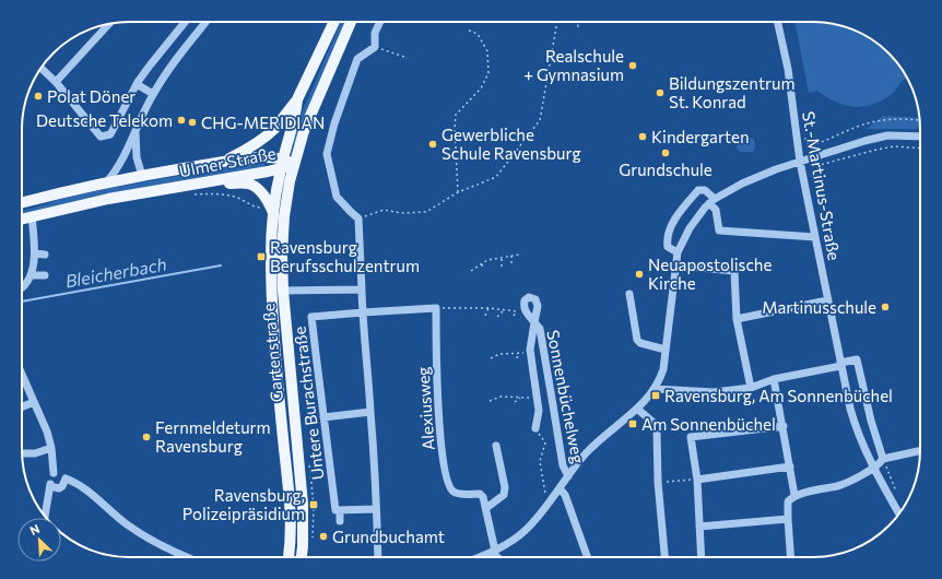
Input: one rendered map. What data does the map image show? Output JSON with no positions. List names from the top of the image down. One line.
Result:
{"streets":{"main road":["Ulmer Straße","Gartenstraße"],"street":["St.-Martinus-Straße","Sonnenbüchelweg","Untere Burachstraße","Alexiusweg"]},"crossings":[["Ulmer Straße","Gartenstraße"]],"water":["Bleicherbach"],"places":{"other":["Realschule + Gymnasium","Bildungszentrum St. Konrad","Polat Döner","Deutsche Telekom","CHG-MERIDIAN","Kindergarten","Gewerbliche Schule Ravensburg","Grundschule","Neuapostolische Kirche","Martinusschule","Fernmeldeturm Ravensburg","Grundbuchamt"],"transit":["Ravensburg Berufsschulzentrum","Ravensburg, Am Sonnenbüchel","Am Sonnenbüchel","Ravensburg, Polizeipräsidium"]},"north":"top left"}
